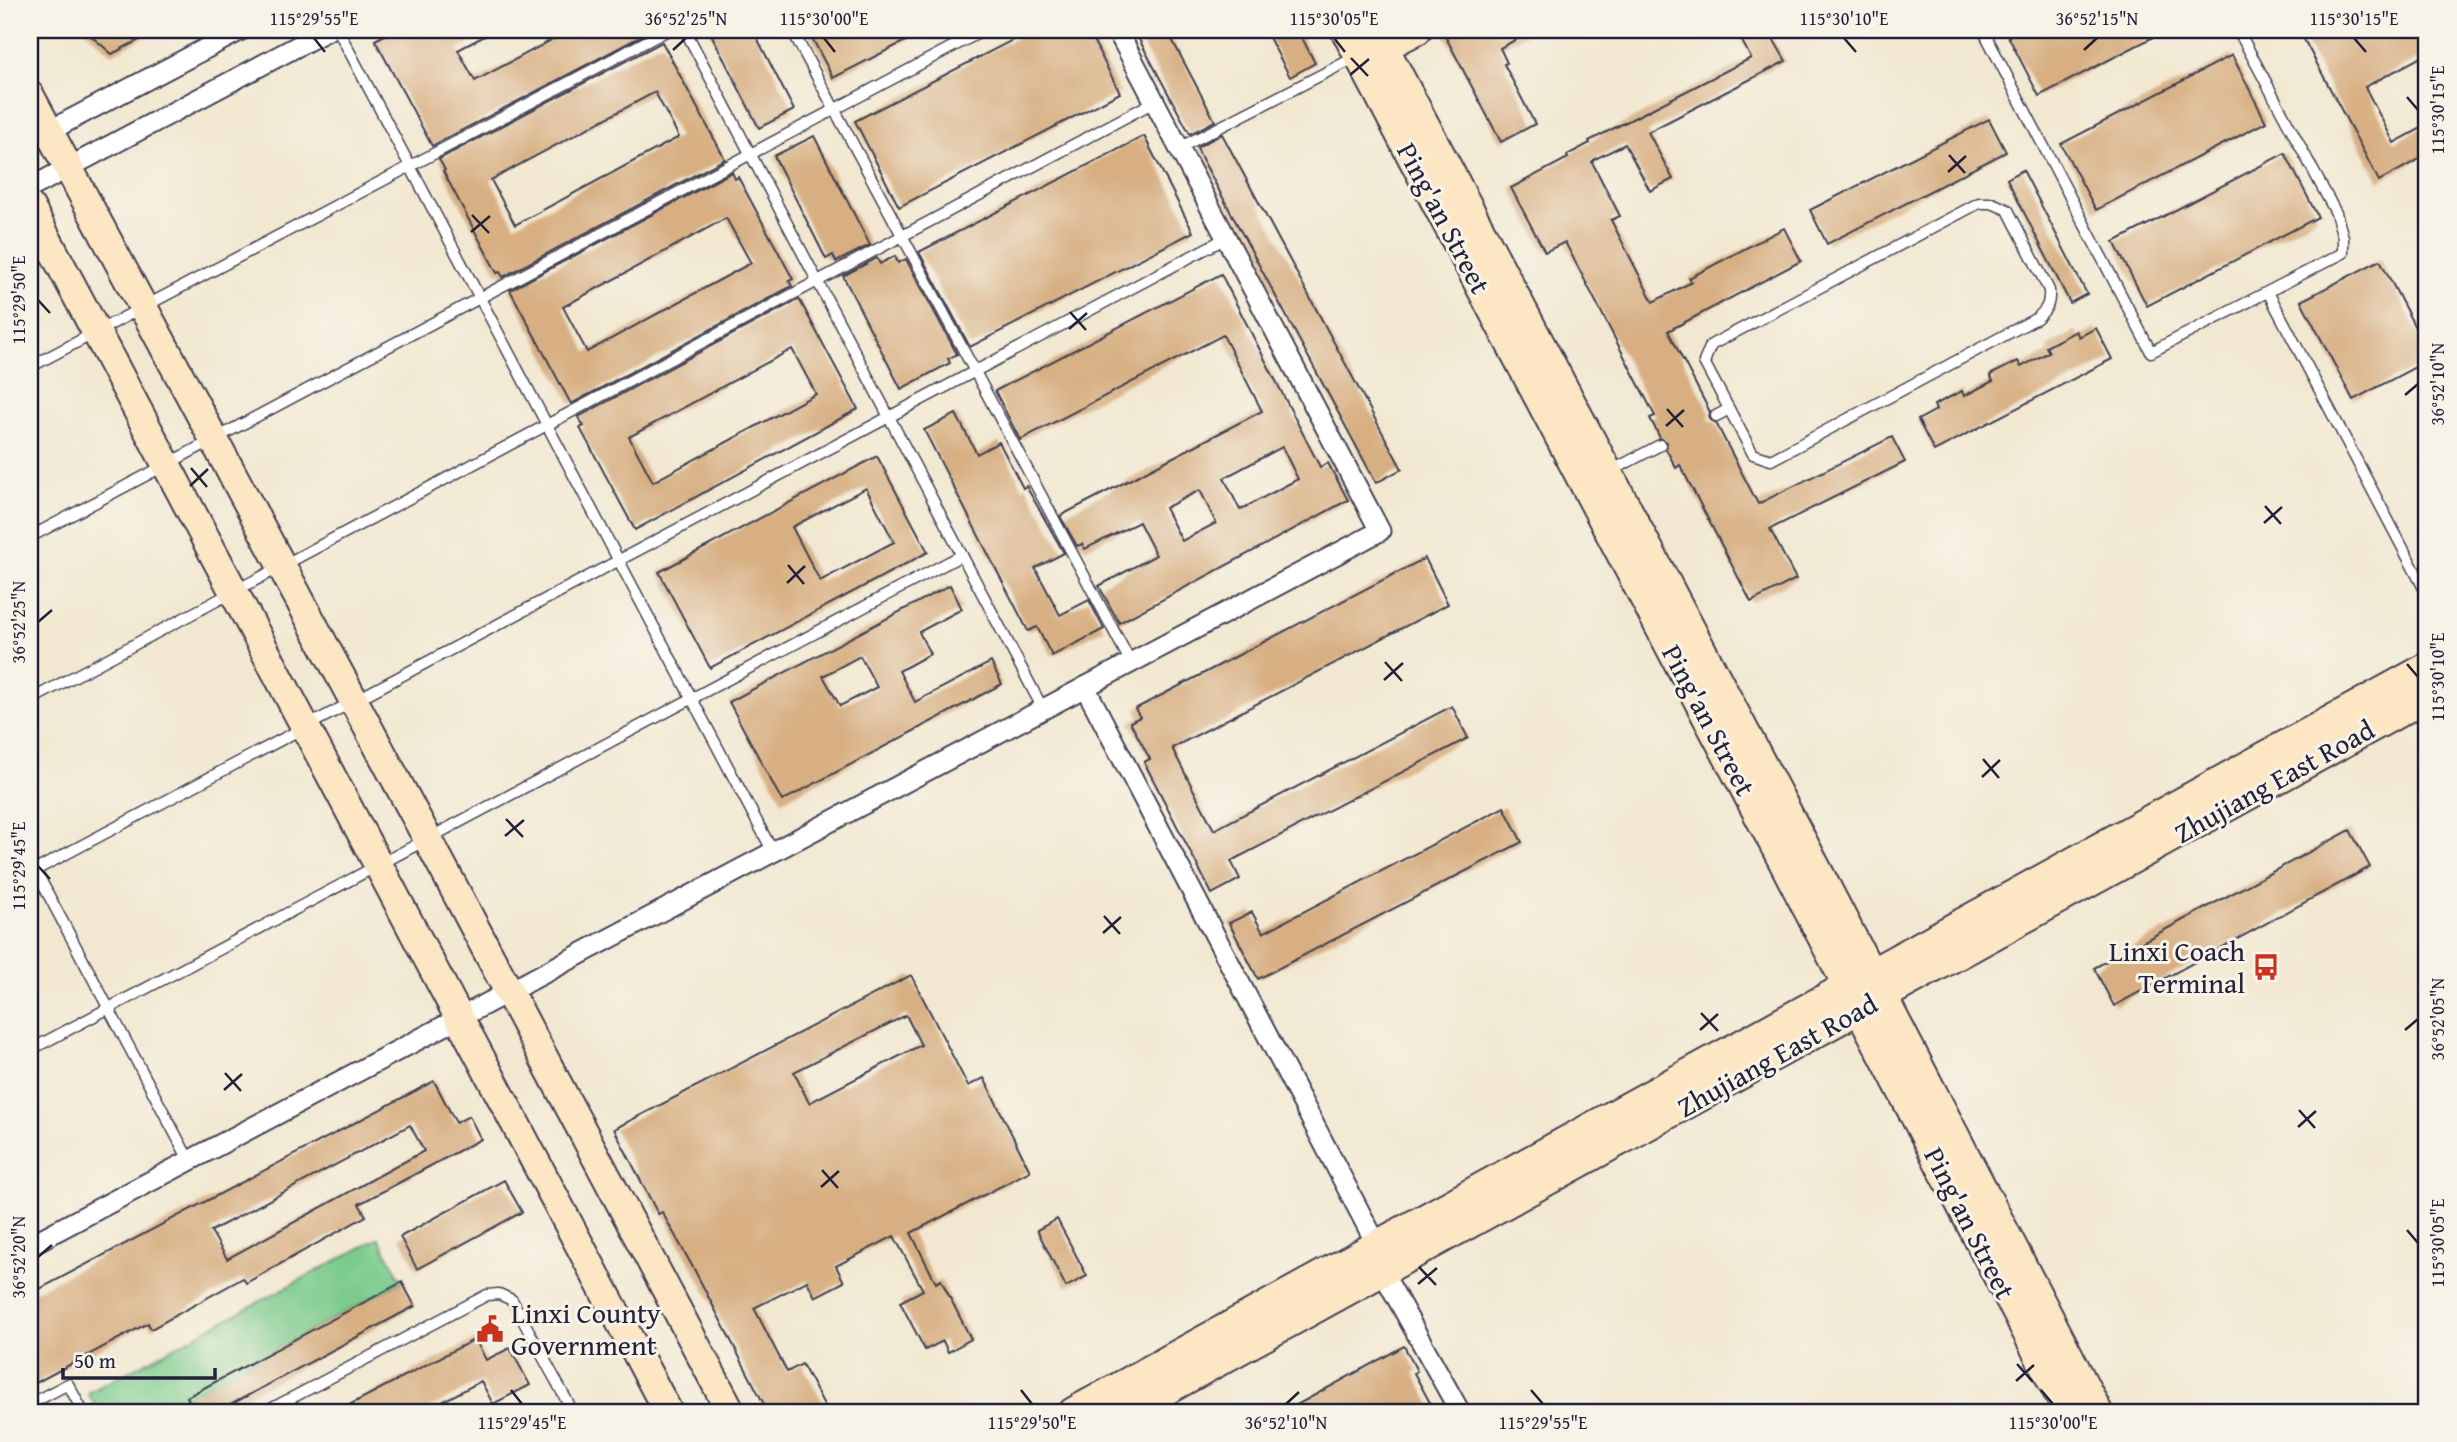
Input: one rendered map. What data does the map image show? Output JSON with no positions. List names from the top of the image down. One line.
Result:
{"streets":{"main road":["Ping'an Street","Zhujiang East Road"]},"crossings":[["Ping'an Street","Zhujiang East Road"]],"places":{"bus stop":["Linxi Coach Terminal"],"public building":["Linxi County Government"]},"scale_bar":"50 m","coordinates":["115°29'55\"E","36°52'25\"N","115°30'00\"E","115°30'05\"E","115°30'10\"E","36°52'15\"N","115°30'15\"E","115°29'50\"E","36°52'10\"N","115°29'45\"E","36°52'05\"N","36°52'20\"N"]}
